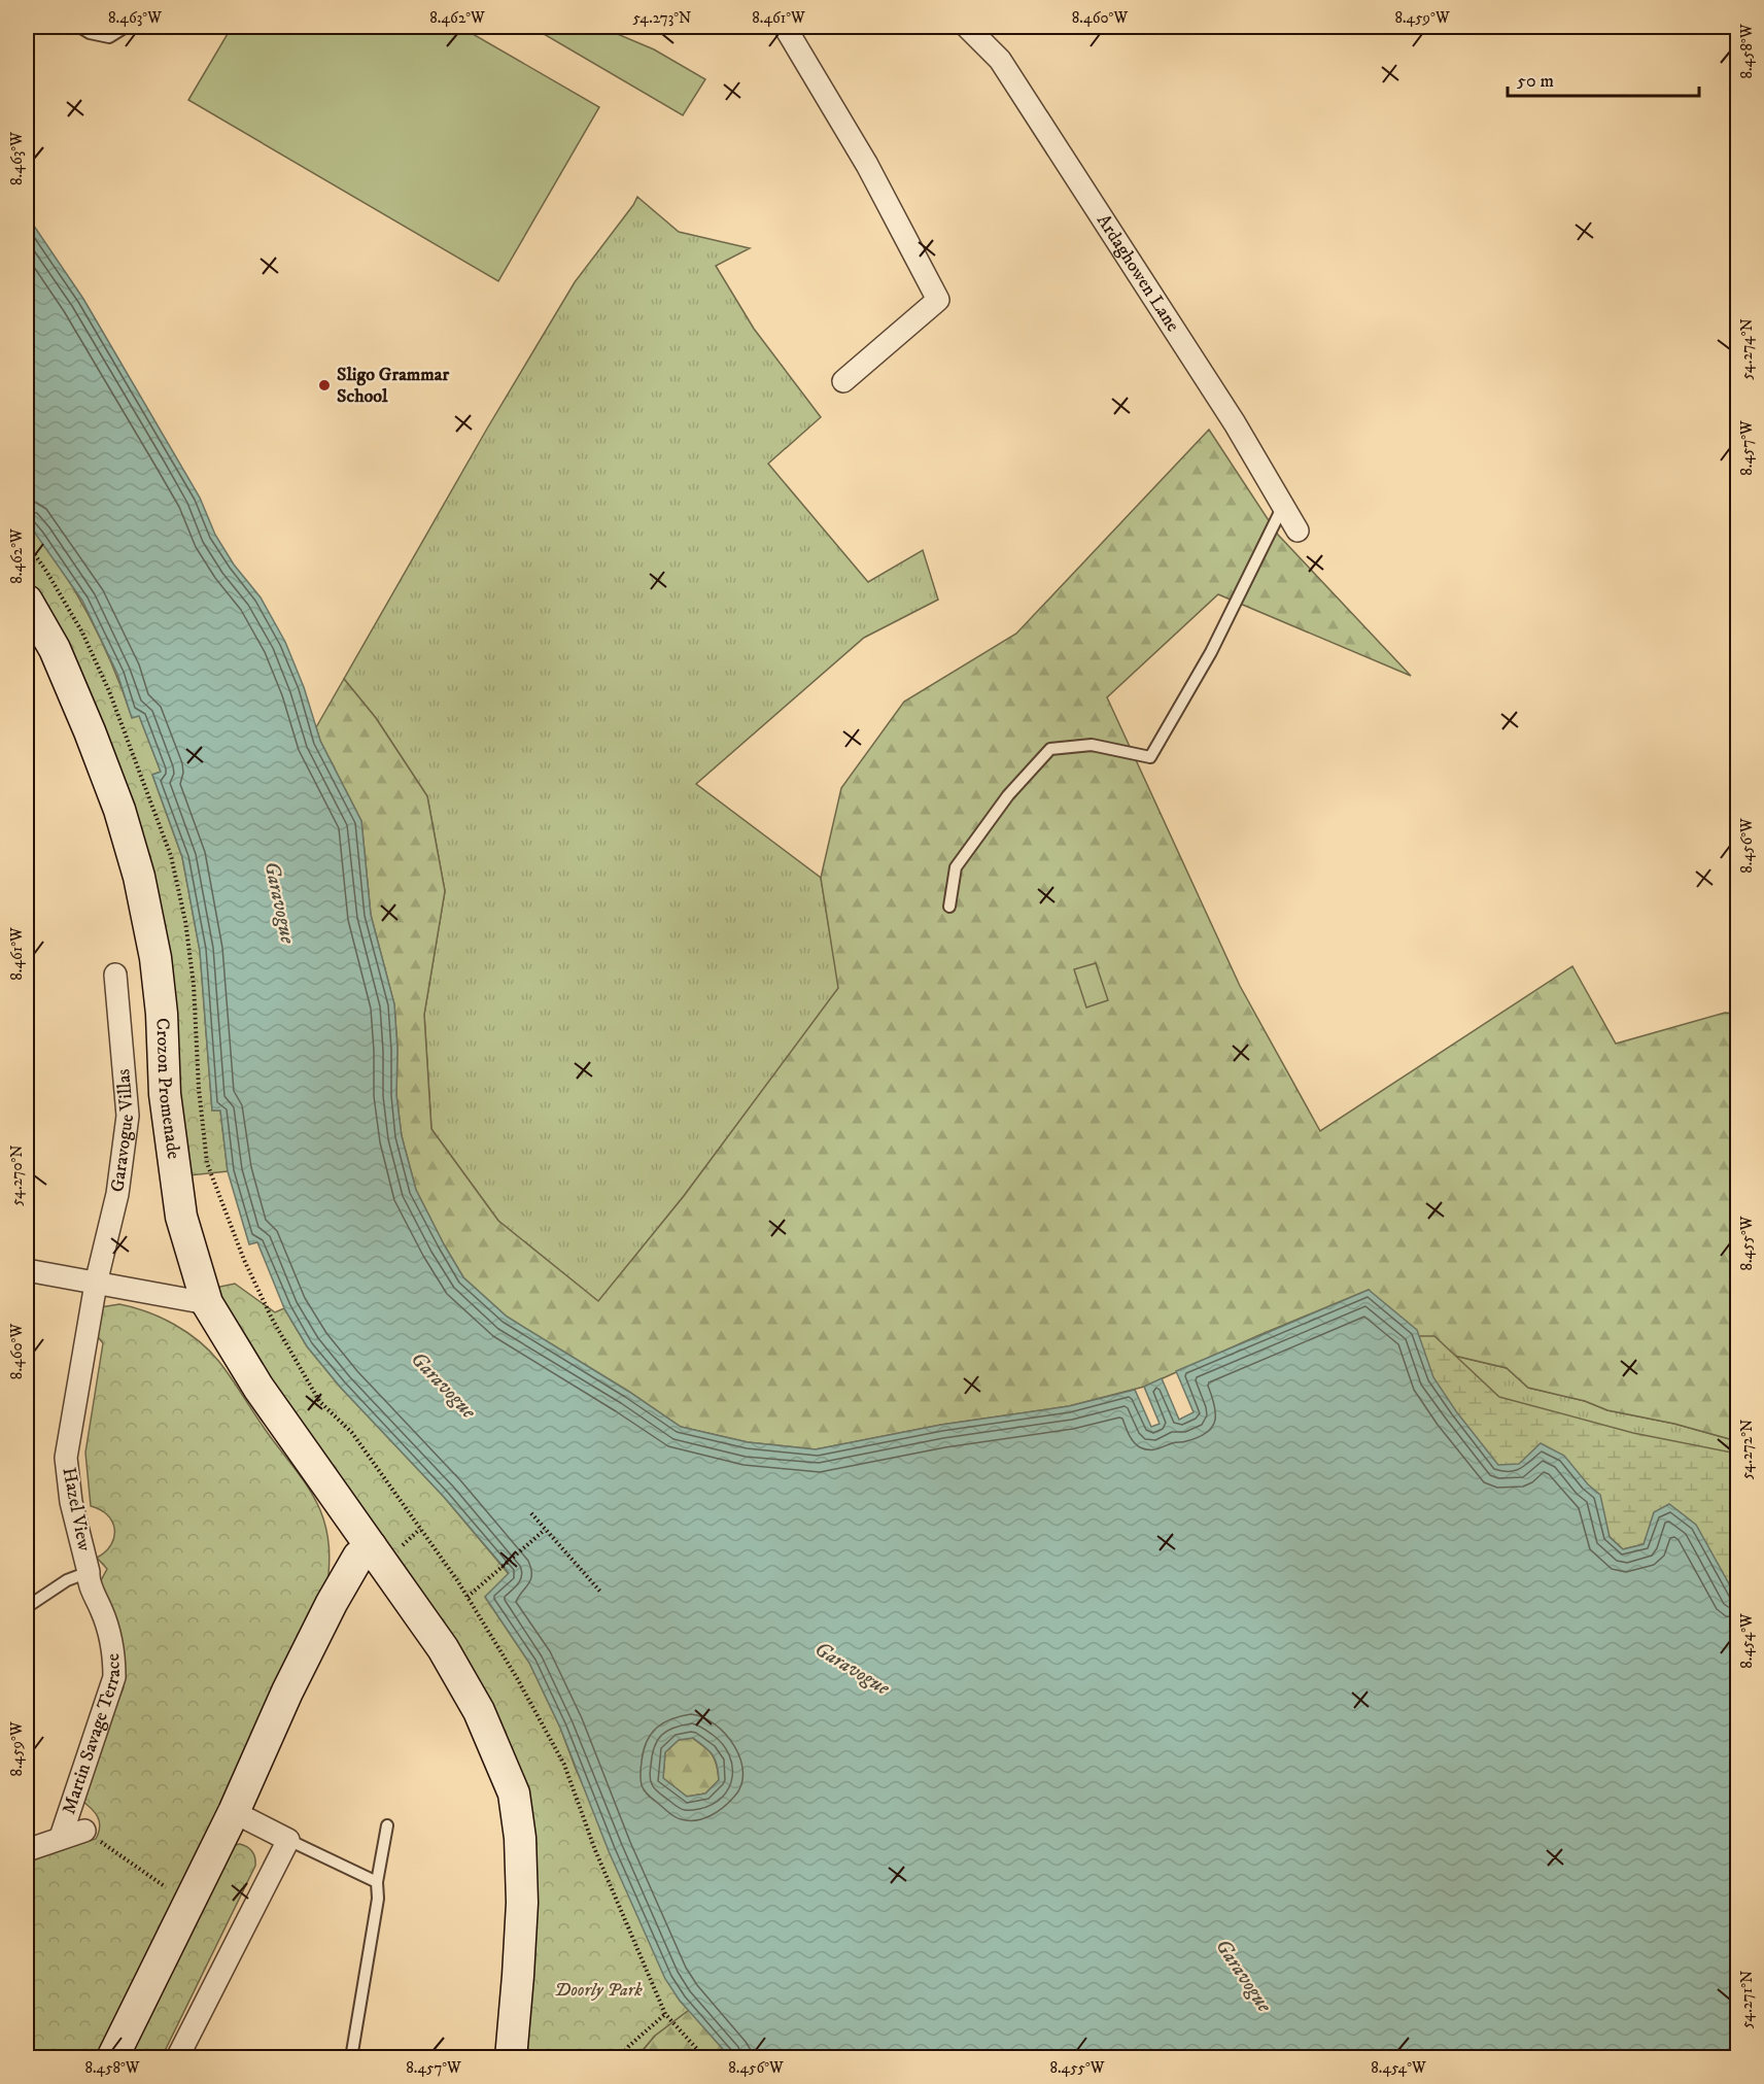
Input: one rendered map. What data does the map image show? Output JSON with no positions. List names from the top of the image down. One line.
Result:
{"streets":{"street":["Ardaghowen Lane","Crozon Promenade","Garavogue Villas","Hazel View","Martin Savage Terrace"]},"crossings":[["Garavogue Villas","Hazel View"],["Hazel View","Martin Savage Terrace"]],"water":["Garavogue"],"parks":["Doorly Park"],"places":["Sligo Grammar School"],"scale_bar":"50 m","coordinates":["8.463°W","8.462°W","54.273°N","8.461°W","8.460°W","8.459°W","8.458°W","54.274°N","8.457°W","8.456°W","54.270°N","8.455°W","54.272°N","8.454°W","54.271°N"]}
